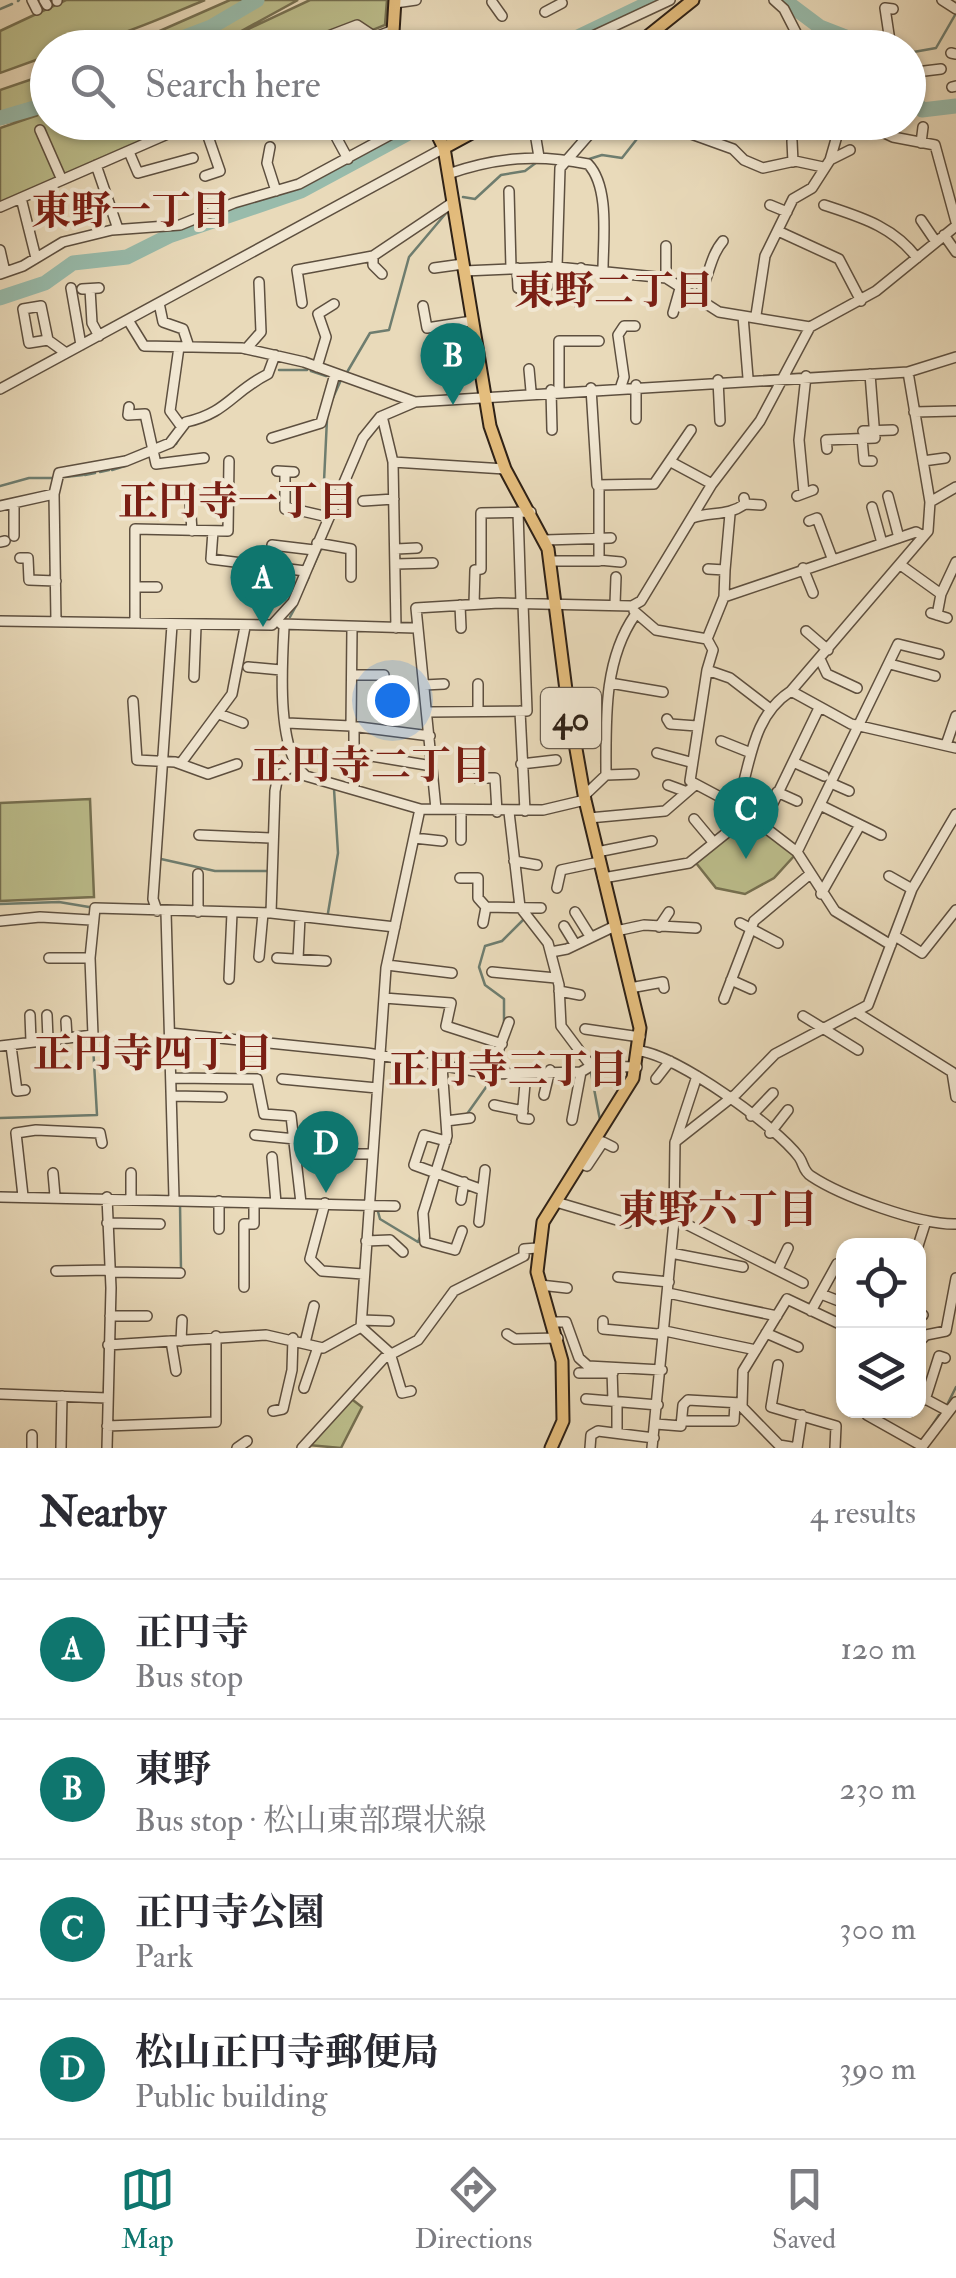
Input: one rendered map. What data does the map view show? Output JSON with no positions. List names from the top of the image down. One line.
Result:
{"streets":{"main road":["40"]},"districts":["東野一丁目","東野二丁目","正円寺一丁目","正円寺二丁目","正円寺四丁目","正円寺三丁目","東野六丁目"],"page":{"search":"Search here","pins":["B","A","C","D"],"heading":["Nearby","4 results"],"list":[{"mark":"A","name":"正円寺","note":"Bus stop","value":"120 m"},{"mark":"B","name":"東野","note":"Bus stop · 松山東部環状線","value":"230 m"},{"mark":"C","name":"正円寺公園","note":"Park","value":"300 m"},{"mark":"D","name":"松山正円寺郵便局","note":"Public building","value":"390 m"}],"nav":["Map","Directions","Saved"]}}
